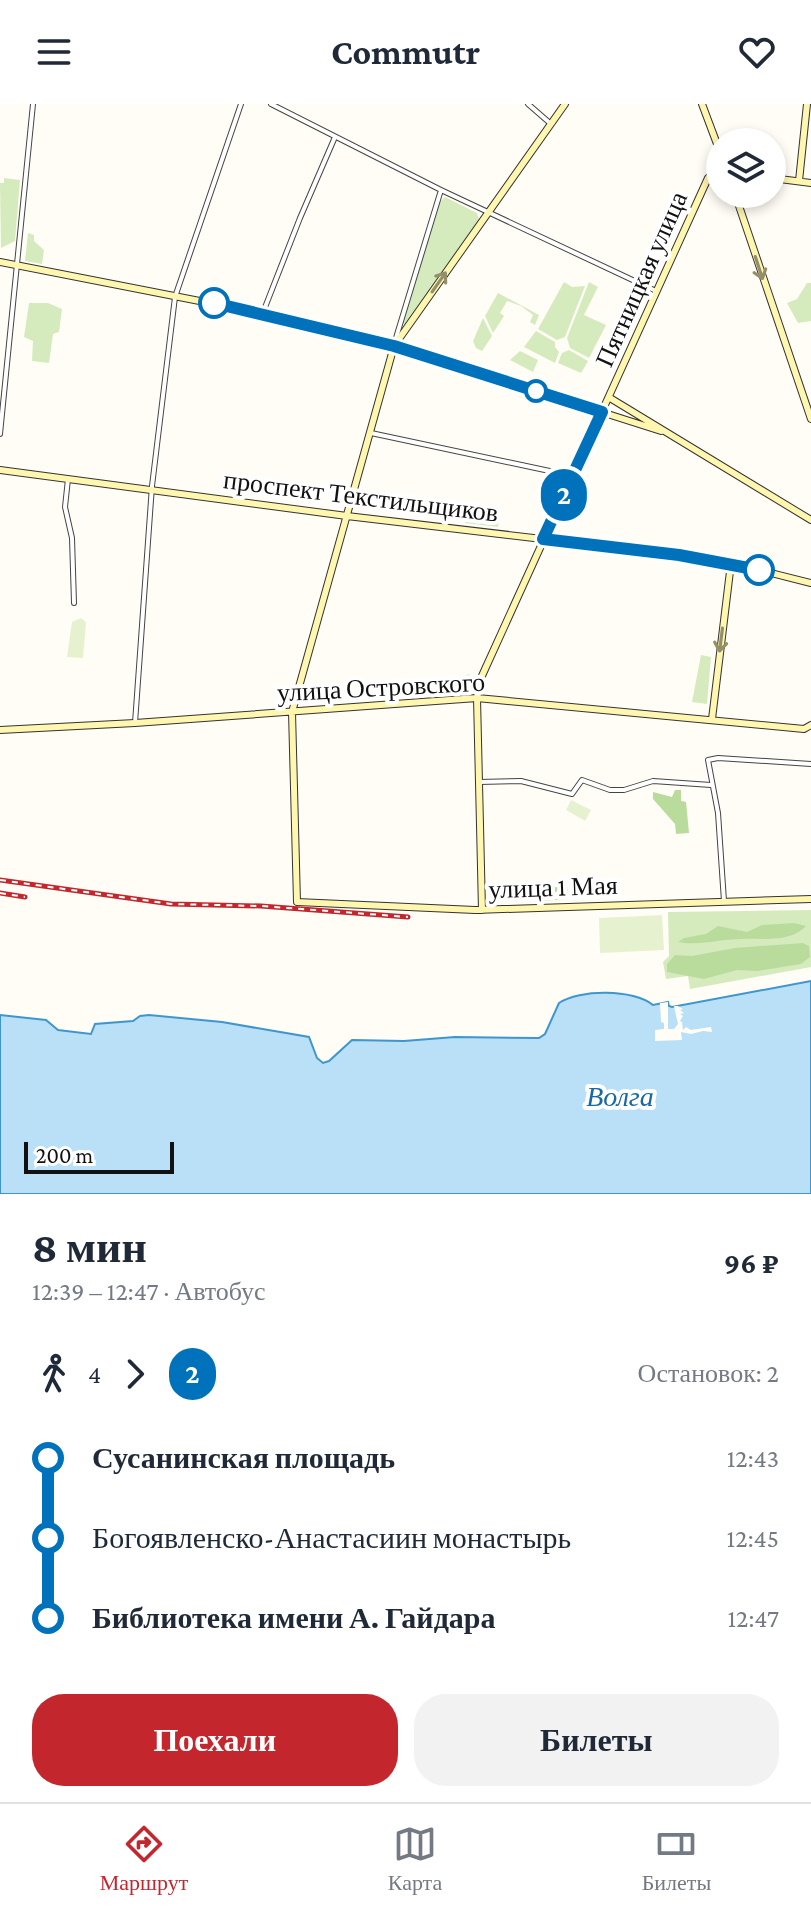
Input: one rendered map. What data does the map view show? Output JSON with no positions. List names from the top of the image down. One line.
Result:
{"streets":{"street":["Пятницкая улица","проспект Текстильщиков","улица Островского","улица 1 Мая"]},"crossings":[["Пятницкая улица","проспект Текстильщиков"],["Пятницкая улица","улица Островского"],["Пятницкая улица","улица 1 Мая"],["улица Островского","улица 1 Мая"]],"water":["Волга"],"lines":["bus line 2"],"scale_bar":"200 m","page":{"header":"Commutr","on_map":"2","scale":"200 m","heading":["8 мин","12:39 – 12:47 · Автобус","96 ₽"],"legs":["4","2","Остановок: 2"],"list":[{"name":"Сусанинская площадь","value":"12:43"},{"name":"Богоявленско-Анастасиин монастырь","value":"12:45"},{"name":"Библиотека имени А. Гайдара","value":"12:47"}],"buttons":["Поехали","Билеты"],"tabs":["Маршрут","Карта","Билеты"]}}
